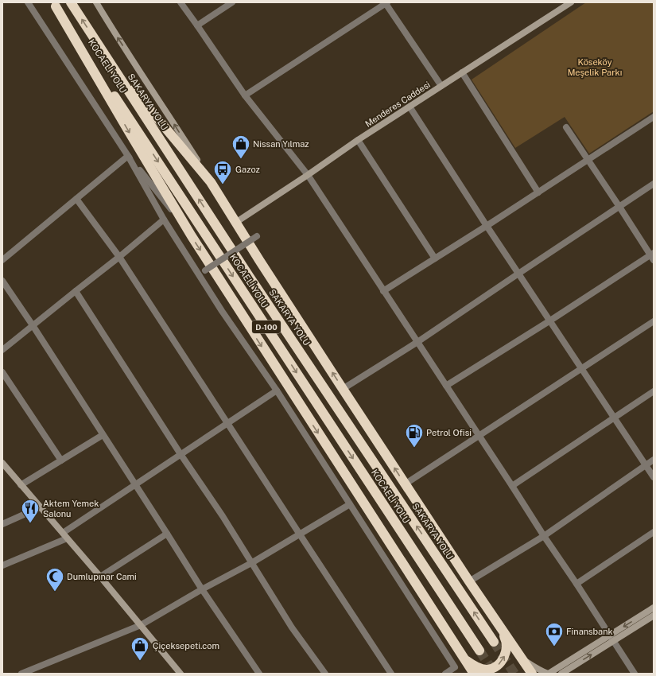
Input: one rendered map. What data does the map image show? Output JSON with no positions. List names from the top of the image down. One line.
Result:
{"streets":{"highway":["KOCAELİ YOLU","SAKARYA YOLU","D-100"],"main road":["Menderes Caddesi"]},"parks":["Köseköy Meşelik Parkı"],"places":{"shop":["Nissan Yılmaz","Çiçeksepeti.com"],"bus stop":["Gazoz"],"fuel station":["Petrol Ofisi"],"restaurant":["Aktem Yemek Salonu"],"mosque":["Dumlupınar Cami"],"bank":["Finansbank"]}}
